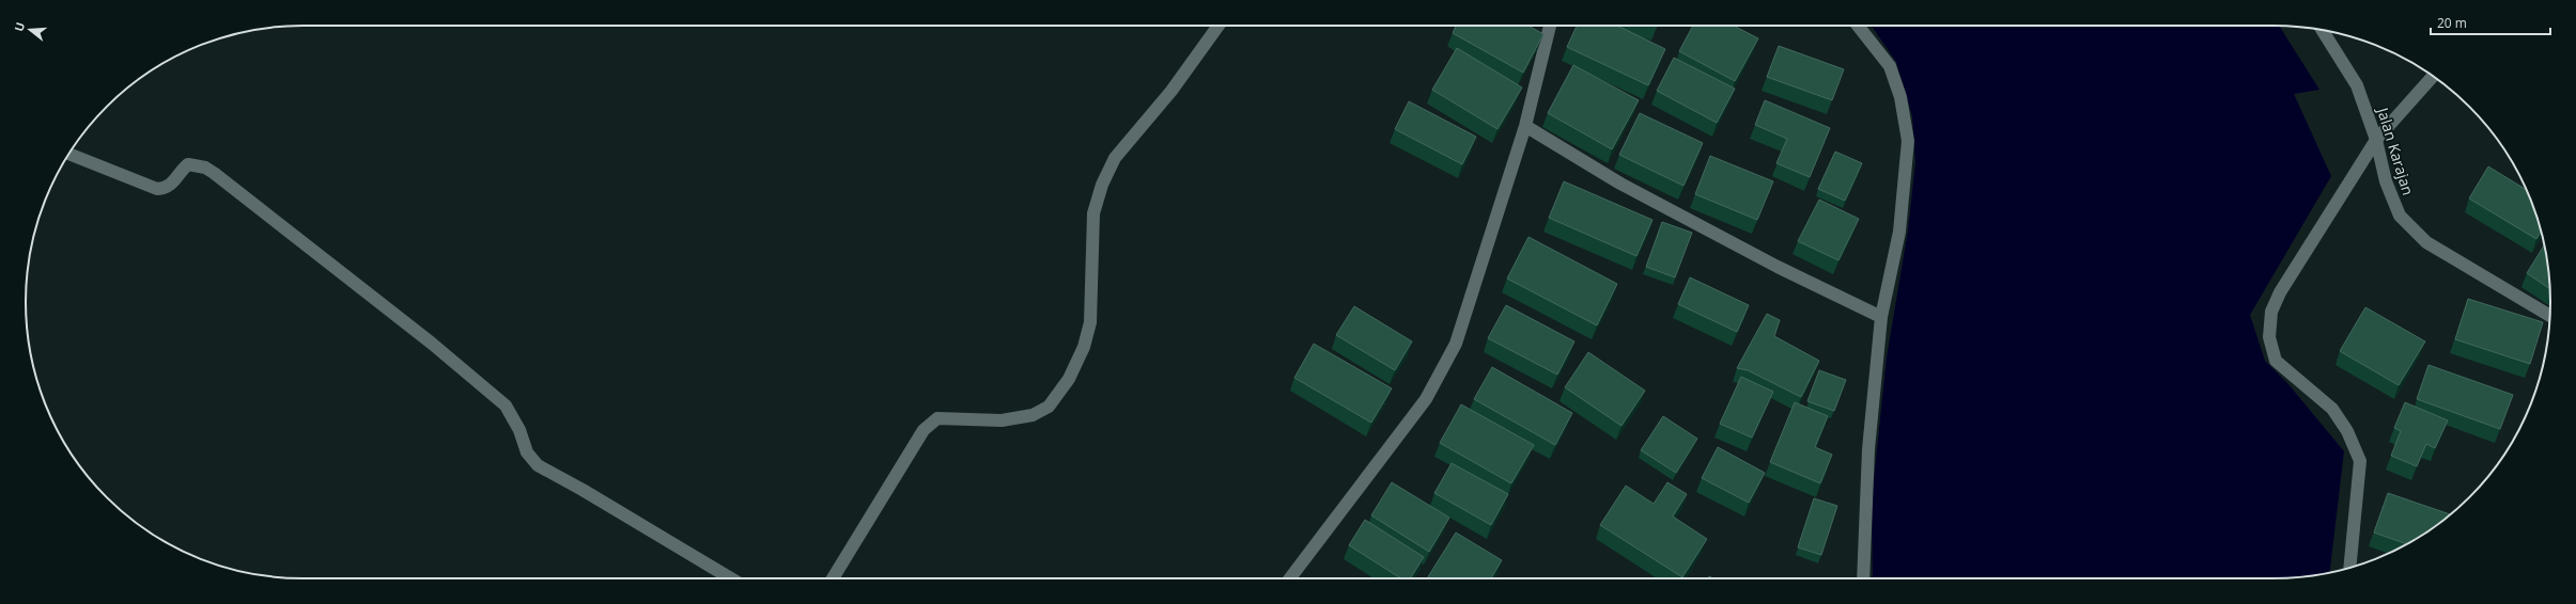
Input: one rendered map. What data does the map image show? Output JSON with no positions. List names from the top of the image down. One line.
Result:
{"streets":{"street":["Jalan Karajan"]},"scale_bar":"20 m","north":"left"}
